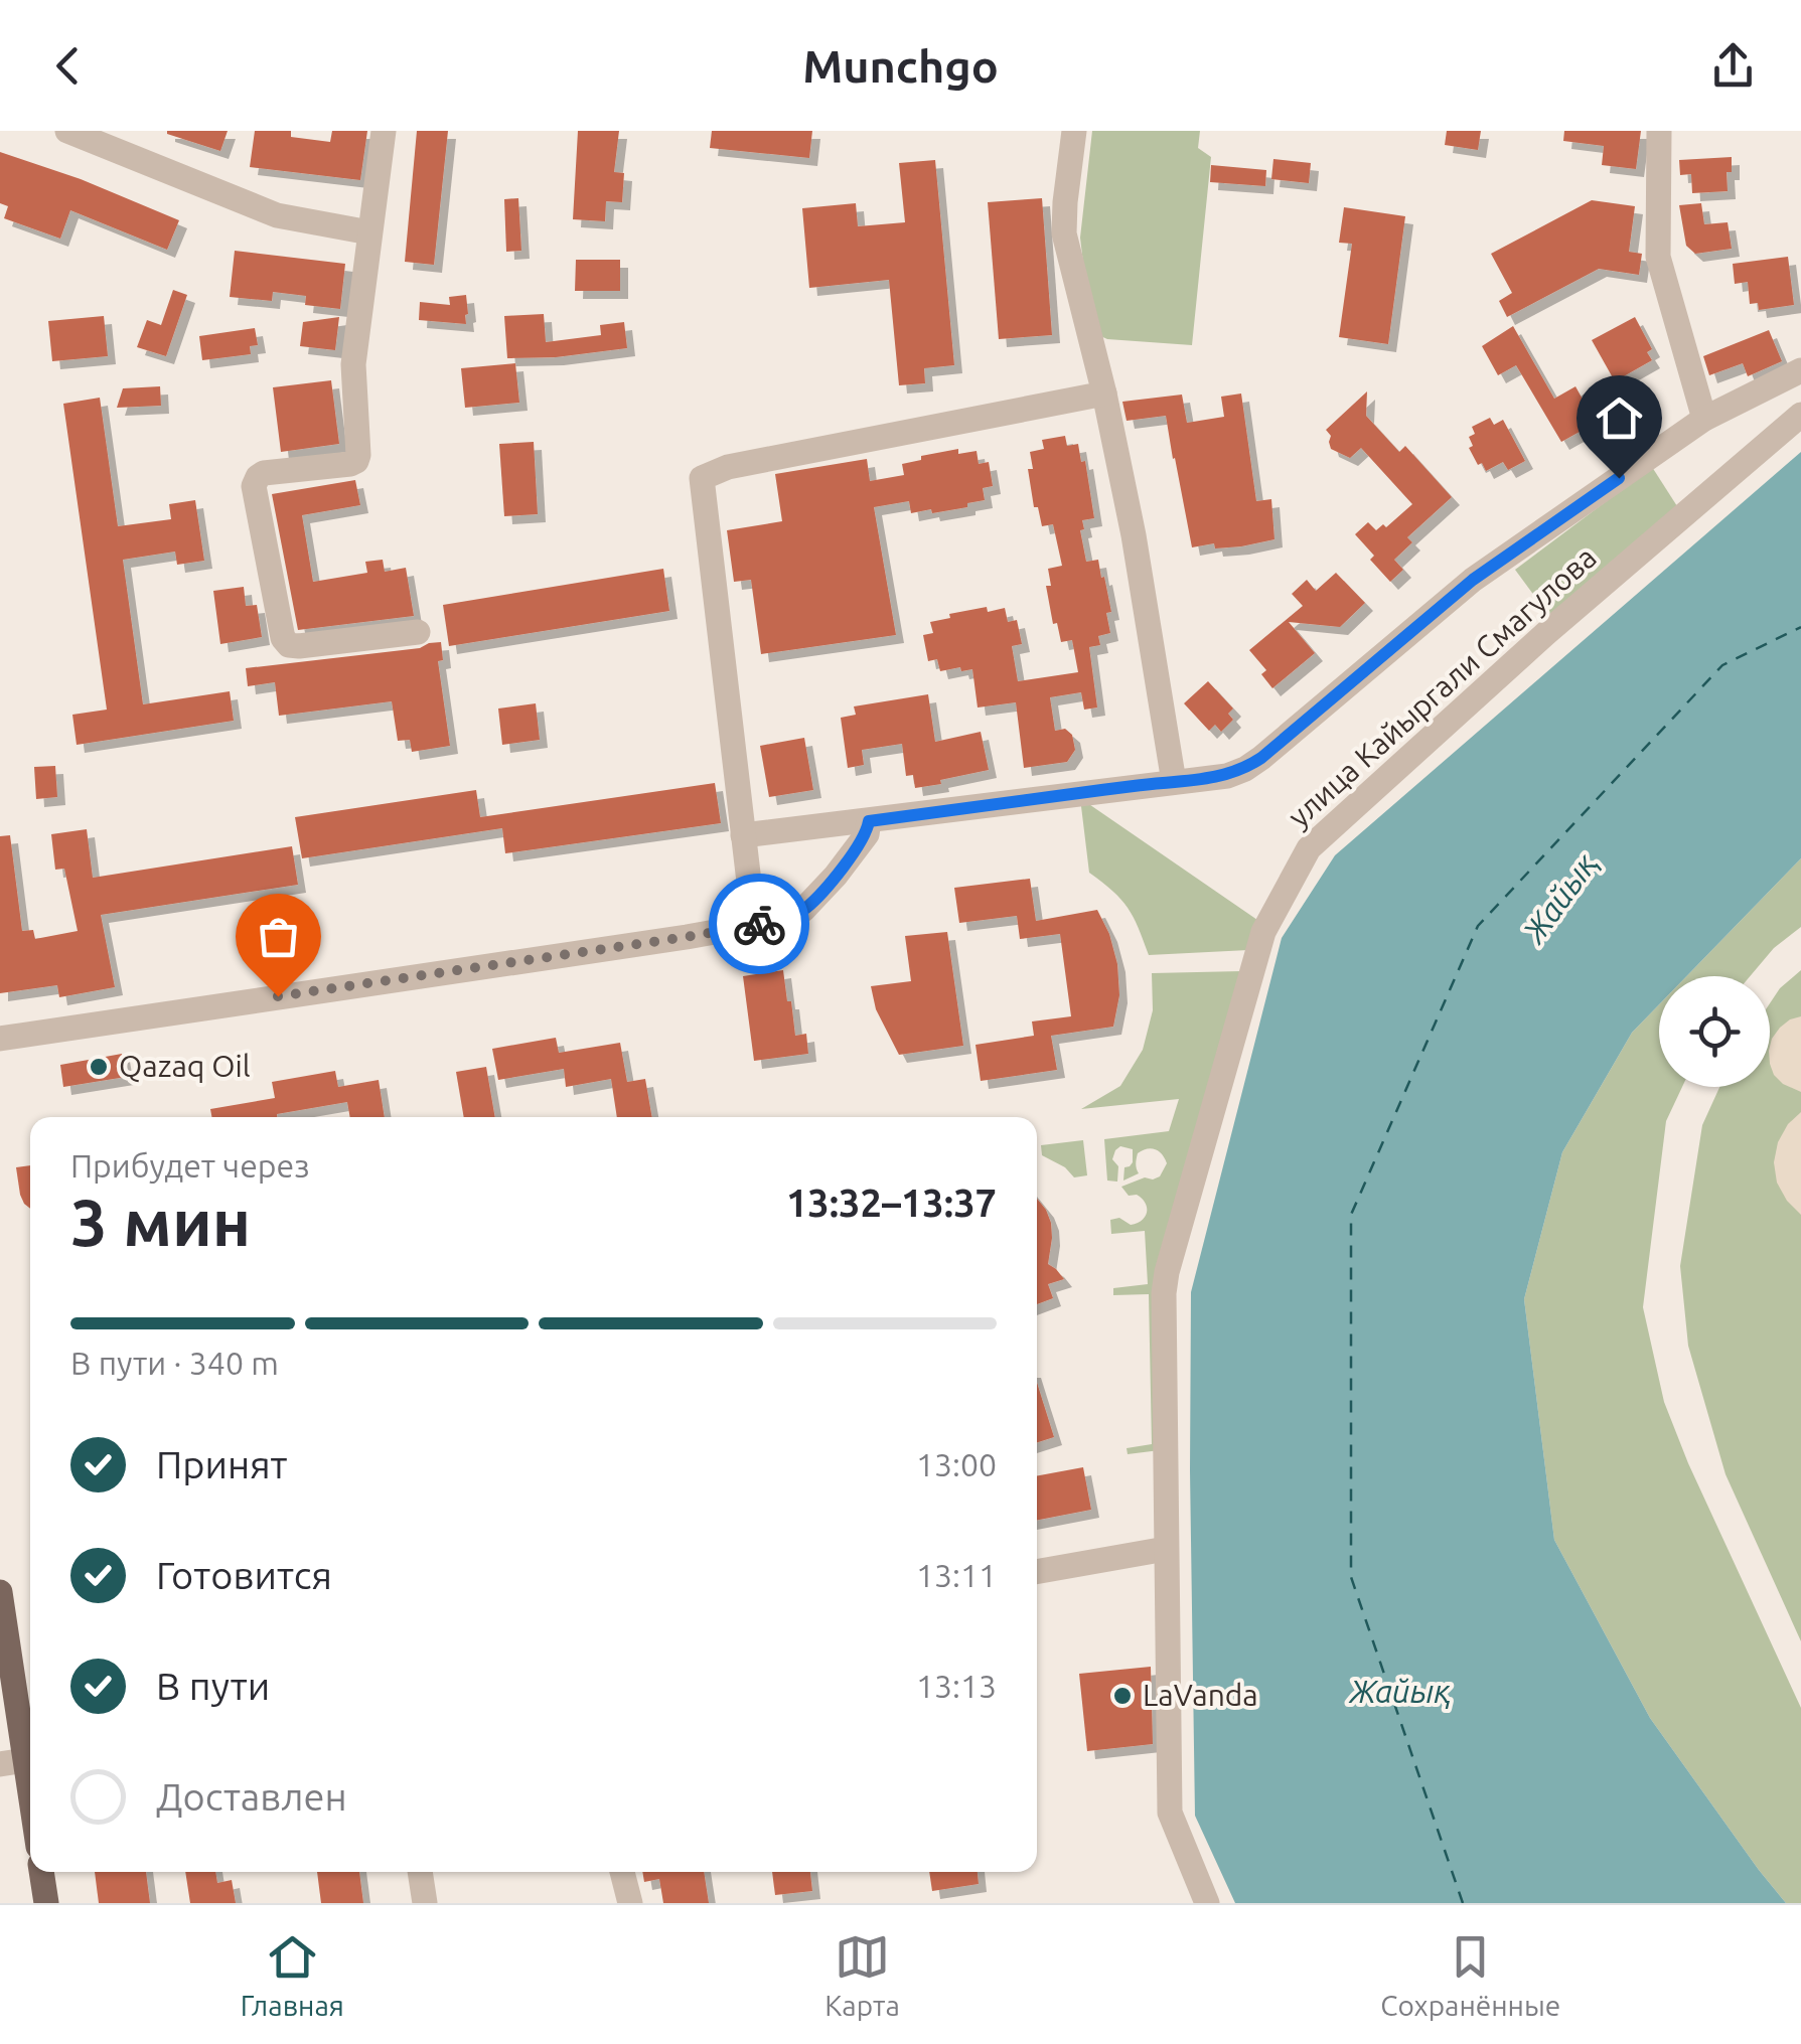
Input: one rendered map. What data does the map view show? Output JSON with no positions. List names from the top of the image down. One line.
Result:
{"streets":{"street":["улица Кайыргали Смагулова"]},"water":["Жайық"],"places":["Qazaq Oil","LaVanda"],"page":{"header":"Munchgo","heading":["3 мин","Прибудет через","13:32–13:37"],"bar":"В пути · 340 m","list":[["Принят","13:00"],["Готовится","13:11"],["В пути","13:13"],"Доставлен"],"tabs":["Главная","Карта","Сохранённые"]}}
